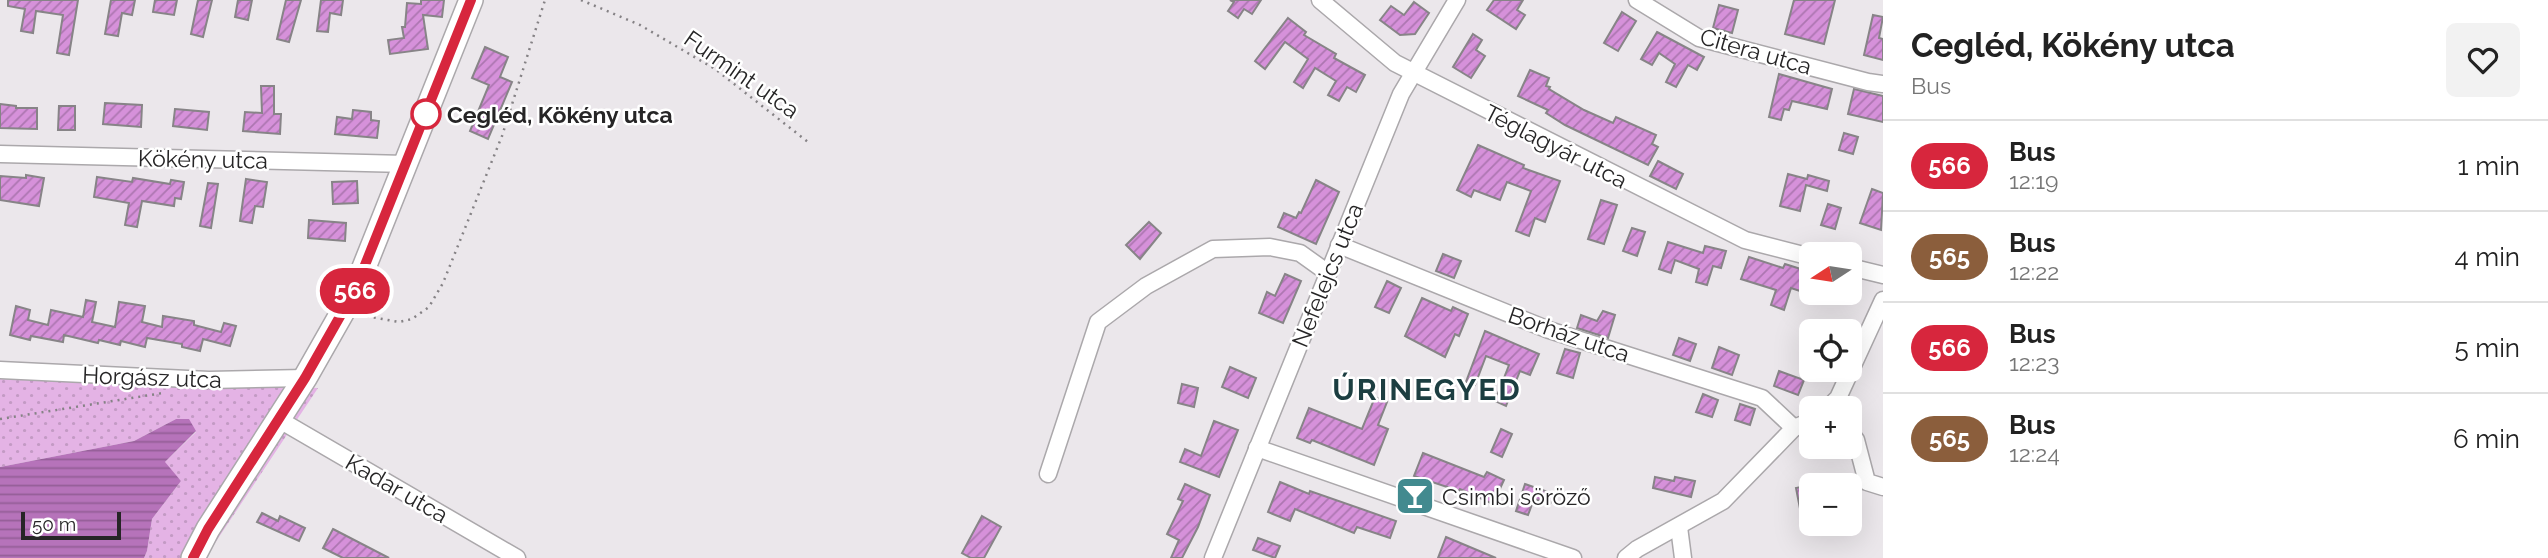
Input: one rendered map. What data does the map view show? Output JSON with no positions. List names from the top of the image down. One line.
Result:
{"streets":{"street":["Citera utca","Téglagyár utca","Kökény utca","Nefelejcs utca","Borház utca","Horgász utca","Kadar utca"],"path":["Furmint utca"]},"crossings":[["Téglagyár utca","Nefelejcs utca"],["Nefelejcs utca","Borház utca"]],"districts":["ÚRINEGYED"],"places":{"other":["Cegléd, Kökény utca"],"bar":["Csimbi söröző"]},"lines":["bus line 566"],"scale_bar":"50 m","north":"left","page":{"on_map":"566","heading":["Cegléd, Kökény utca","Bus"],"list":[{"mark":"566","name":"Bus","note":"12:19","value":"1 min"},{"mark":"565","name":"Bus","note":"12:22","value":"4 min"},{"mark":"566","name":"Bus","note":"12:23","value":"5 min"},{"mark":"565","name":"Bus","note":"12:24","value":"6 min"}],"map_buttons":["+","−"],"scale":"50 m"}}
